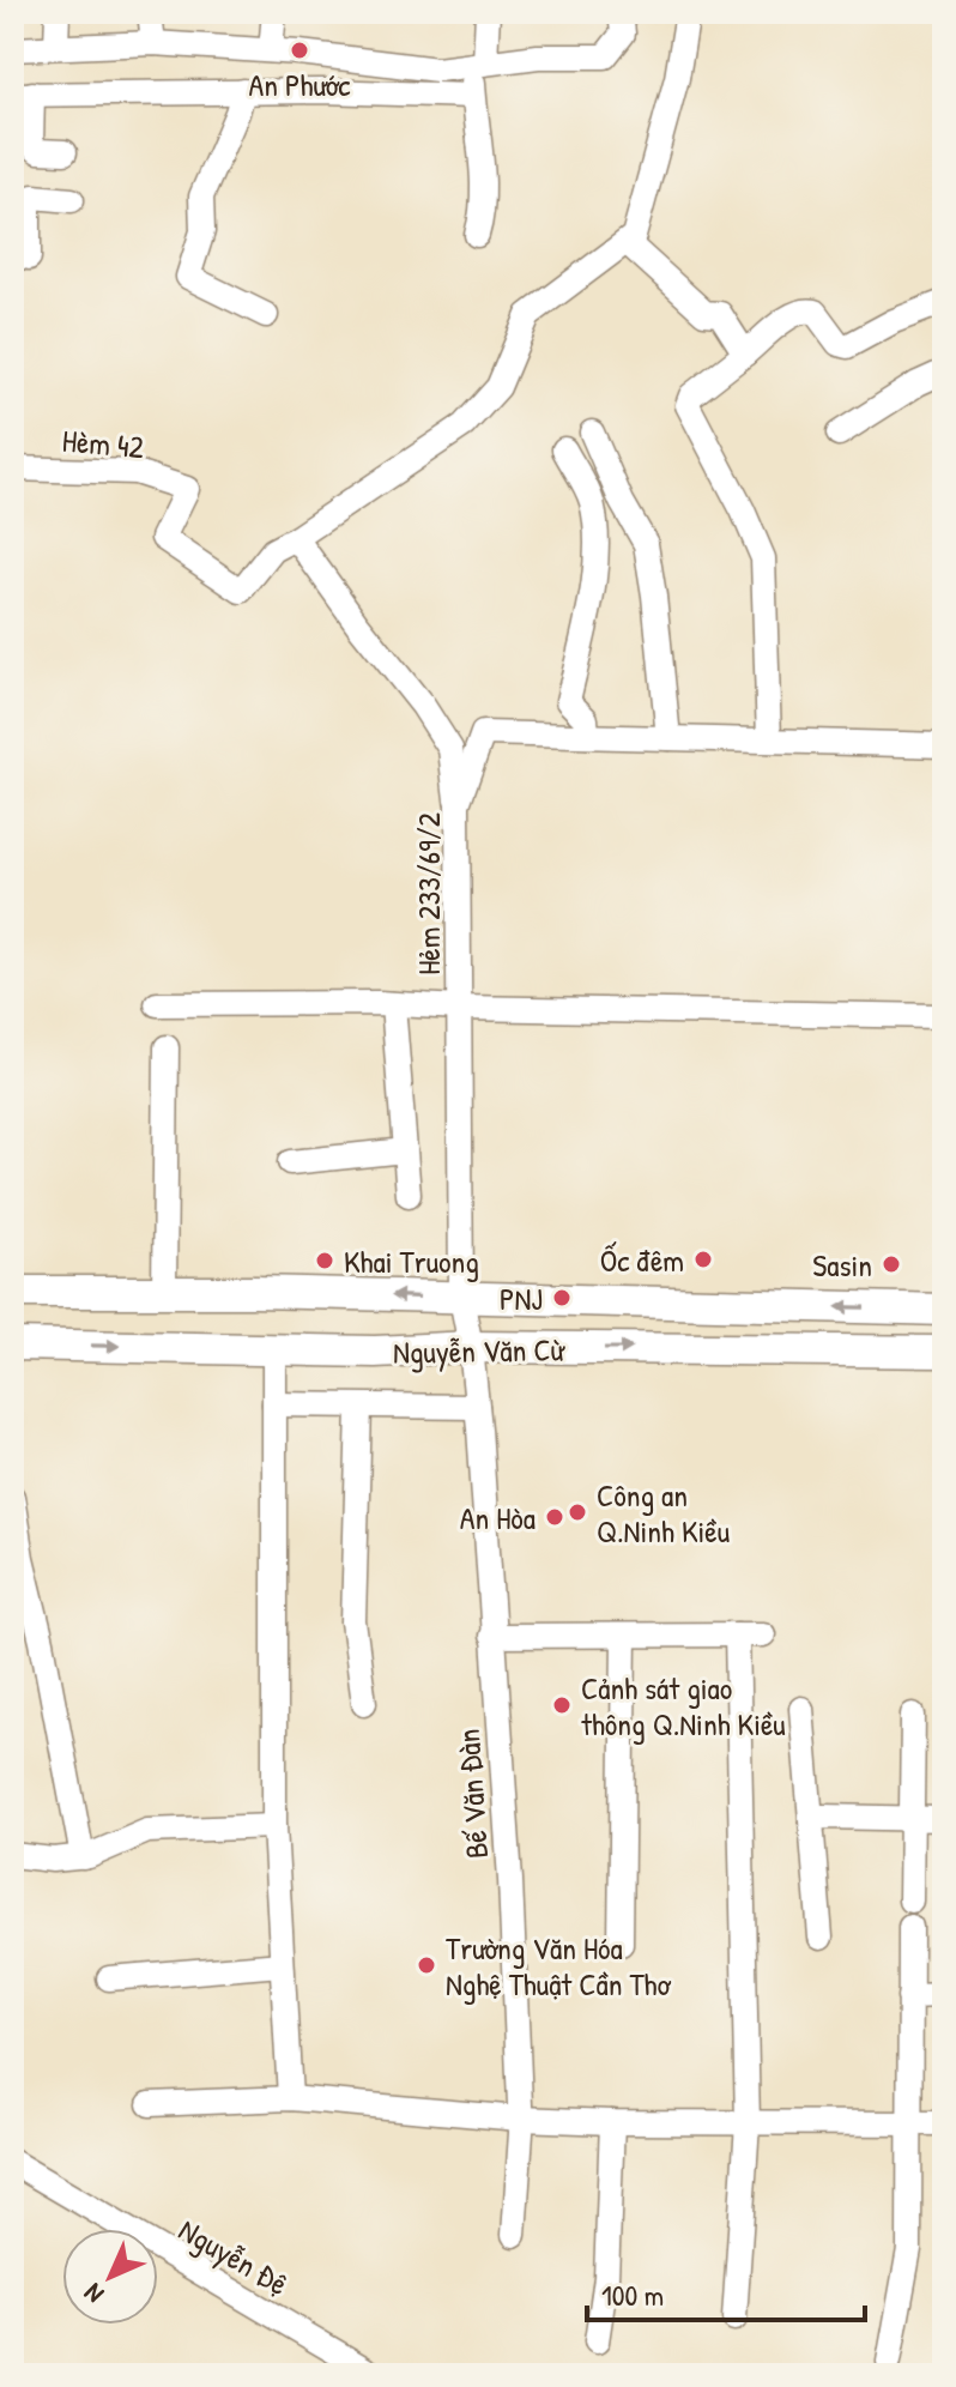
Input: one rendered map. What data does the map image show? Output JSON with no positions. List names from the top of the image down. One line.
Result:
{"streets":{"main road":["Nguyễn Văn Cừ"],"street":["Hèm 42","Hẻm 233/69/2","Bế Văn Đàn","Nguyễn Đệ"]},"crossings":[["Hẻm 233/69/2","Nguyễn Văn Cừ"],["Hẻm 233/69/2","Bế Văn Đàn"],["Nguyễn Văn Cừ","Bế Văn Đàn"]],"places":["An Phước","Ốc đêm","Khai Truong","Sasin","PNJ","Công an Q.Ninh Kiều","An Hòa","Cảnh sát giao thông Q.Ninh Kiều","Trường Văn Hóa Nghệ Thuật Cần Thơ"],"scale_bar":"100 m","north":"bottom left"}
